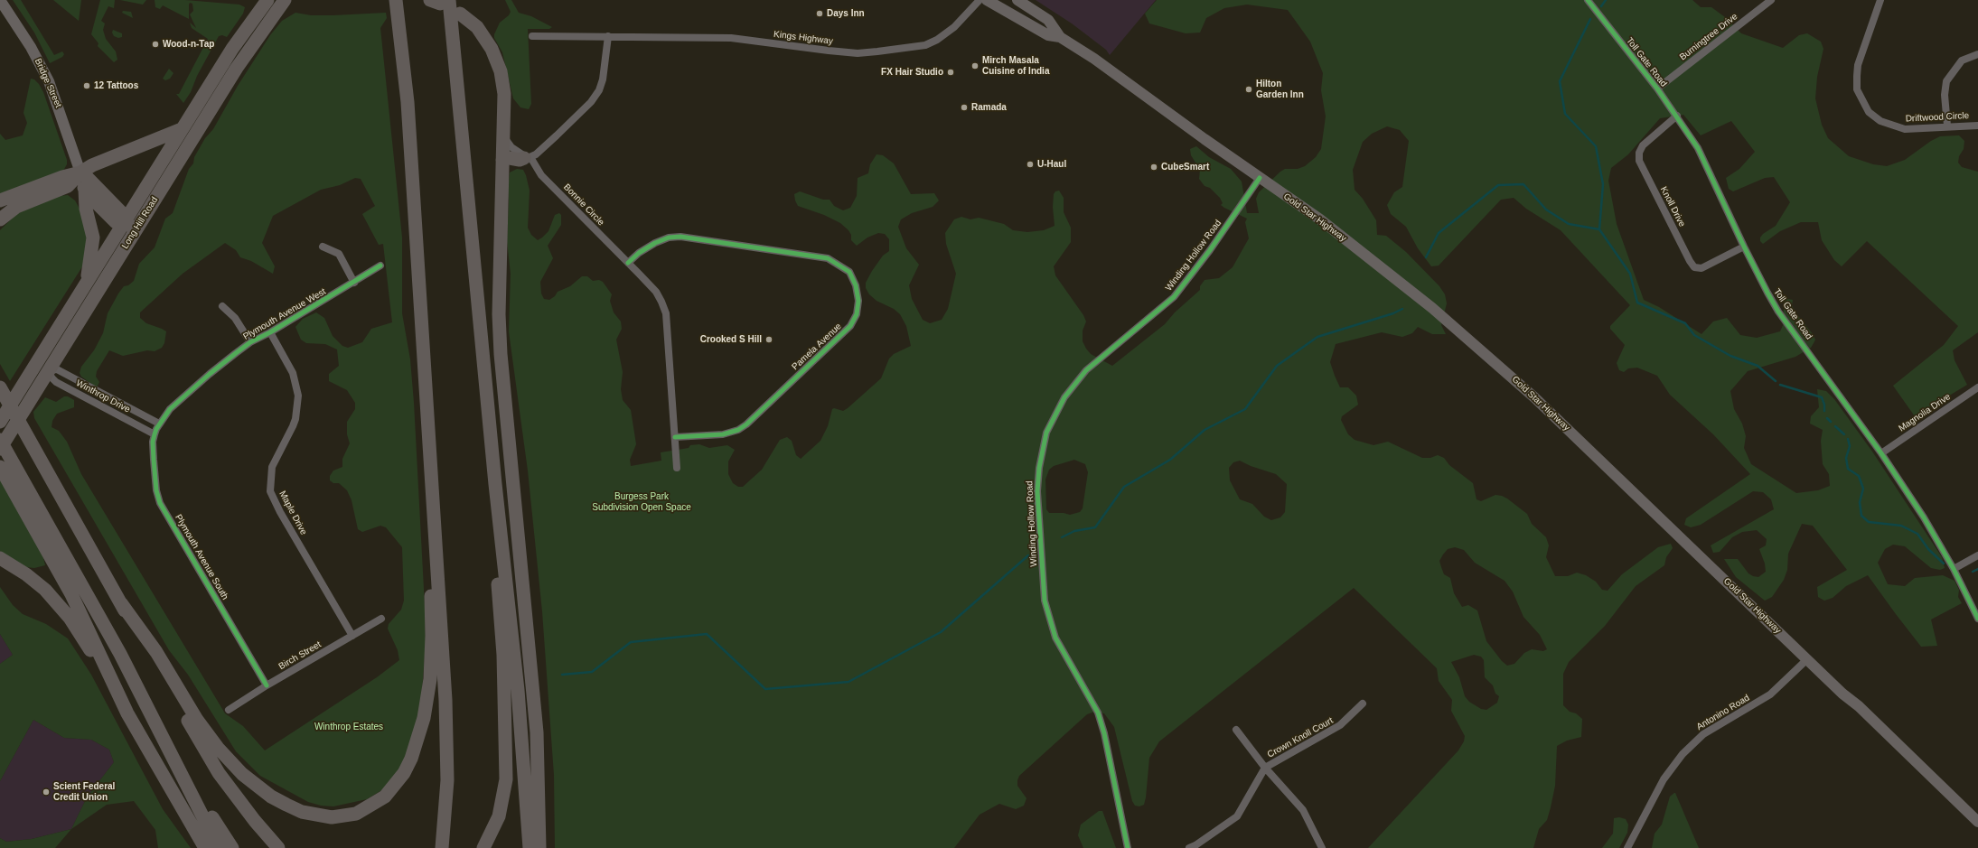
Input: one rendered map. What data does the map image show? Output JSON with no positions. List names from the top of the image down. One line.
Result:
{"streets":{"highway":["Bridge Street","Long Hill Road"],"main road":["Gold Star Highway"],"street":["Burningtree Drive","Kings Highway","Toll Gate Road","Driftwood Circle","Bonnie Circle","Knoll Drive","Winding Hollow Road","Plymouth Avenue West","Pamela Avenue","Winthrop Drive","Magnolia Drive","Maple Drive","Plymouth Avenue South","Birch Street","Antonino Road","Crown Knoll Court"]},"crossings":[["Burningtree Drive","Toll Gate Road"],["Toll Gate Road","Knoll Drive"],["Toll Gate Road","Magnolia Drive"],["Bridge Street","Long Hill Road"],["Bonnie Circle","Pamela Avenue"],["Gold Star Highway","Winding Hollow Road"],["Gold Star Highway","Antonino Road"],["Long Hill Road","Winthrop Drive"],["Plymouth Avenue West","Winthrop Drive"],["Plymouth Avenue West","Maple Drive"],["Plymouth Avenue West","Plymouth Avenue South"],["Winthrop Drive","Plymouth Avenue South"],["Maple Drive","Birch Street"],["Plymouth Avenue South","Birch Street"]],"parks":["Burgess Park Subdivision Open Space","Winthrop Estates"],"places":["Days Inn","Wood-n-Tap","Mirch Masala Cuisine of India","FX Hair Studio","12 Tattoos","Hilton Garden Inn","Ramada","U-Haul","CubeSmart","Crooked S Hill","Scient Federal Credit Union"]}
